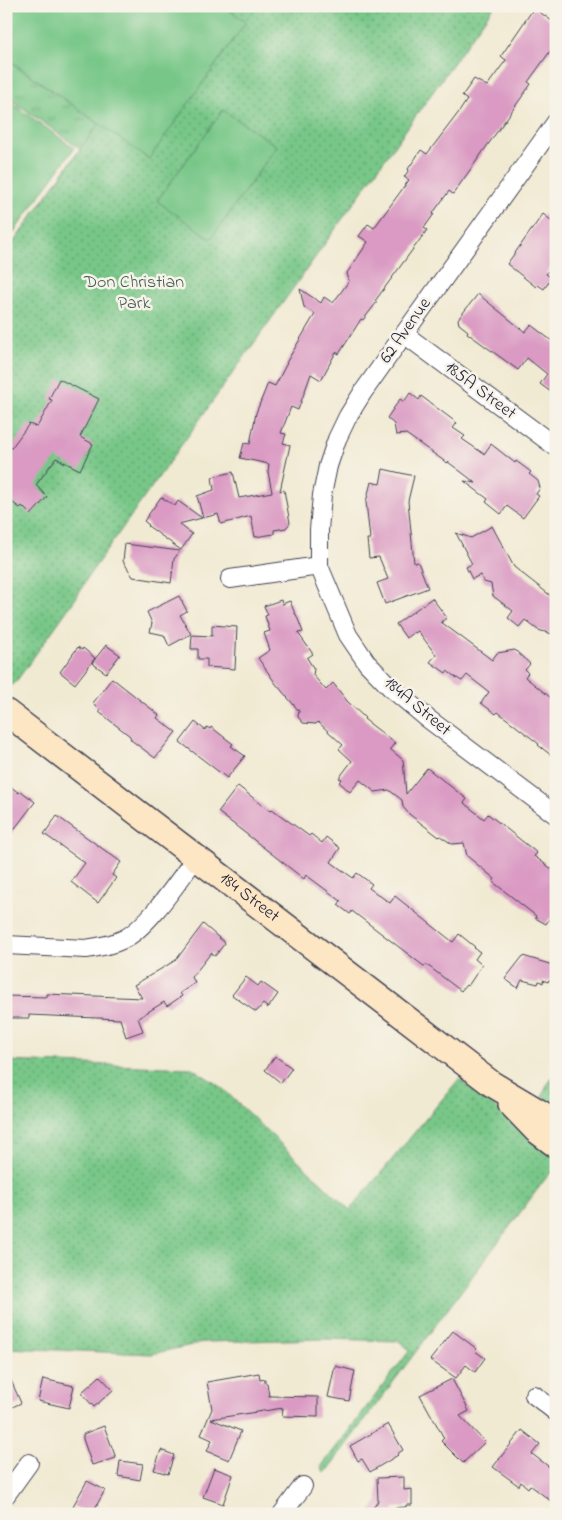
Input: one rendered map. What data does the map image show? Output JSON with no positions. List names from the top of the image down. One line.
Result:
{"streets":{"main road":["184 Street"],"street":["62 Avenue","185A Street","184A Street"]},"crossings":[["62 Avenue","185A Street"],["62 Avenue","184A Street"]],"parks":["Don Christian Park"]}
